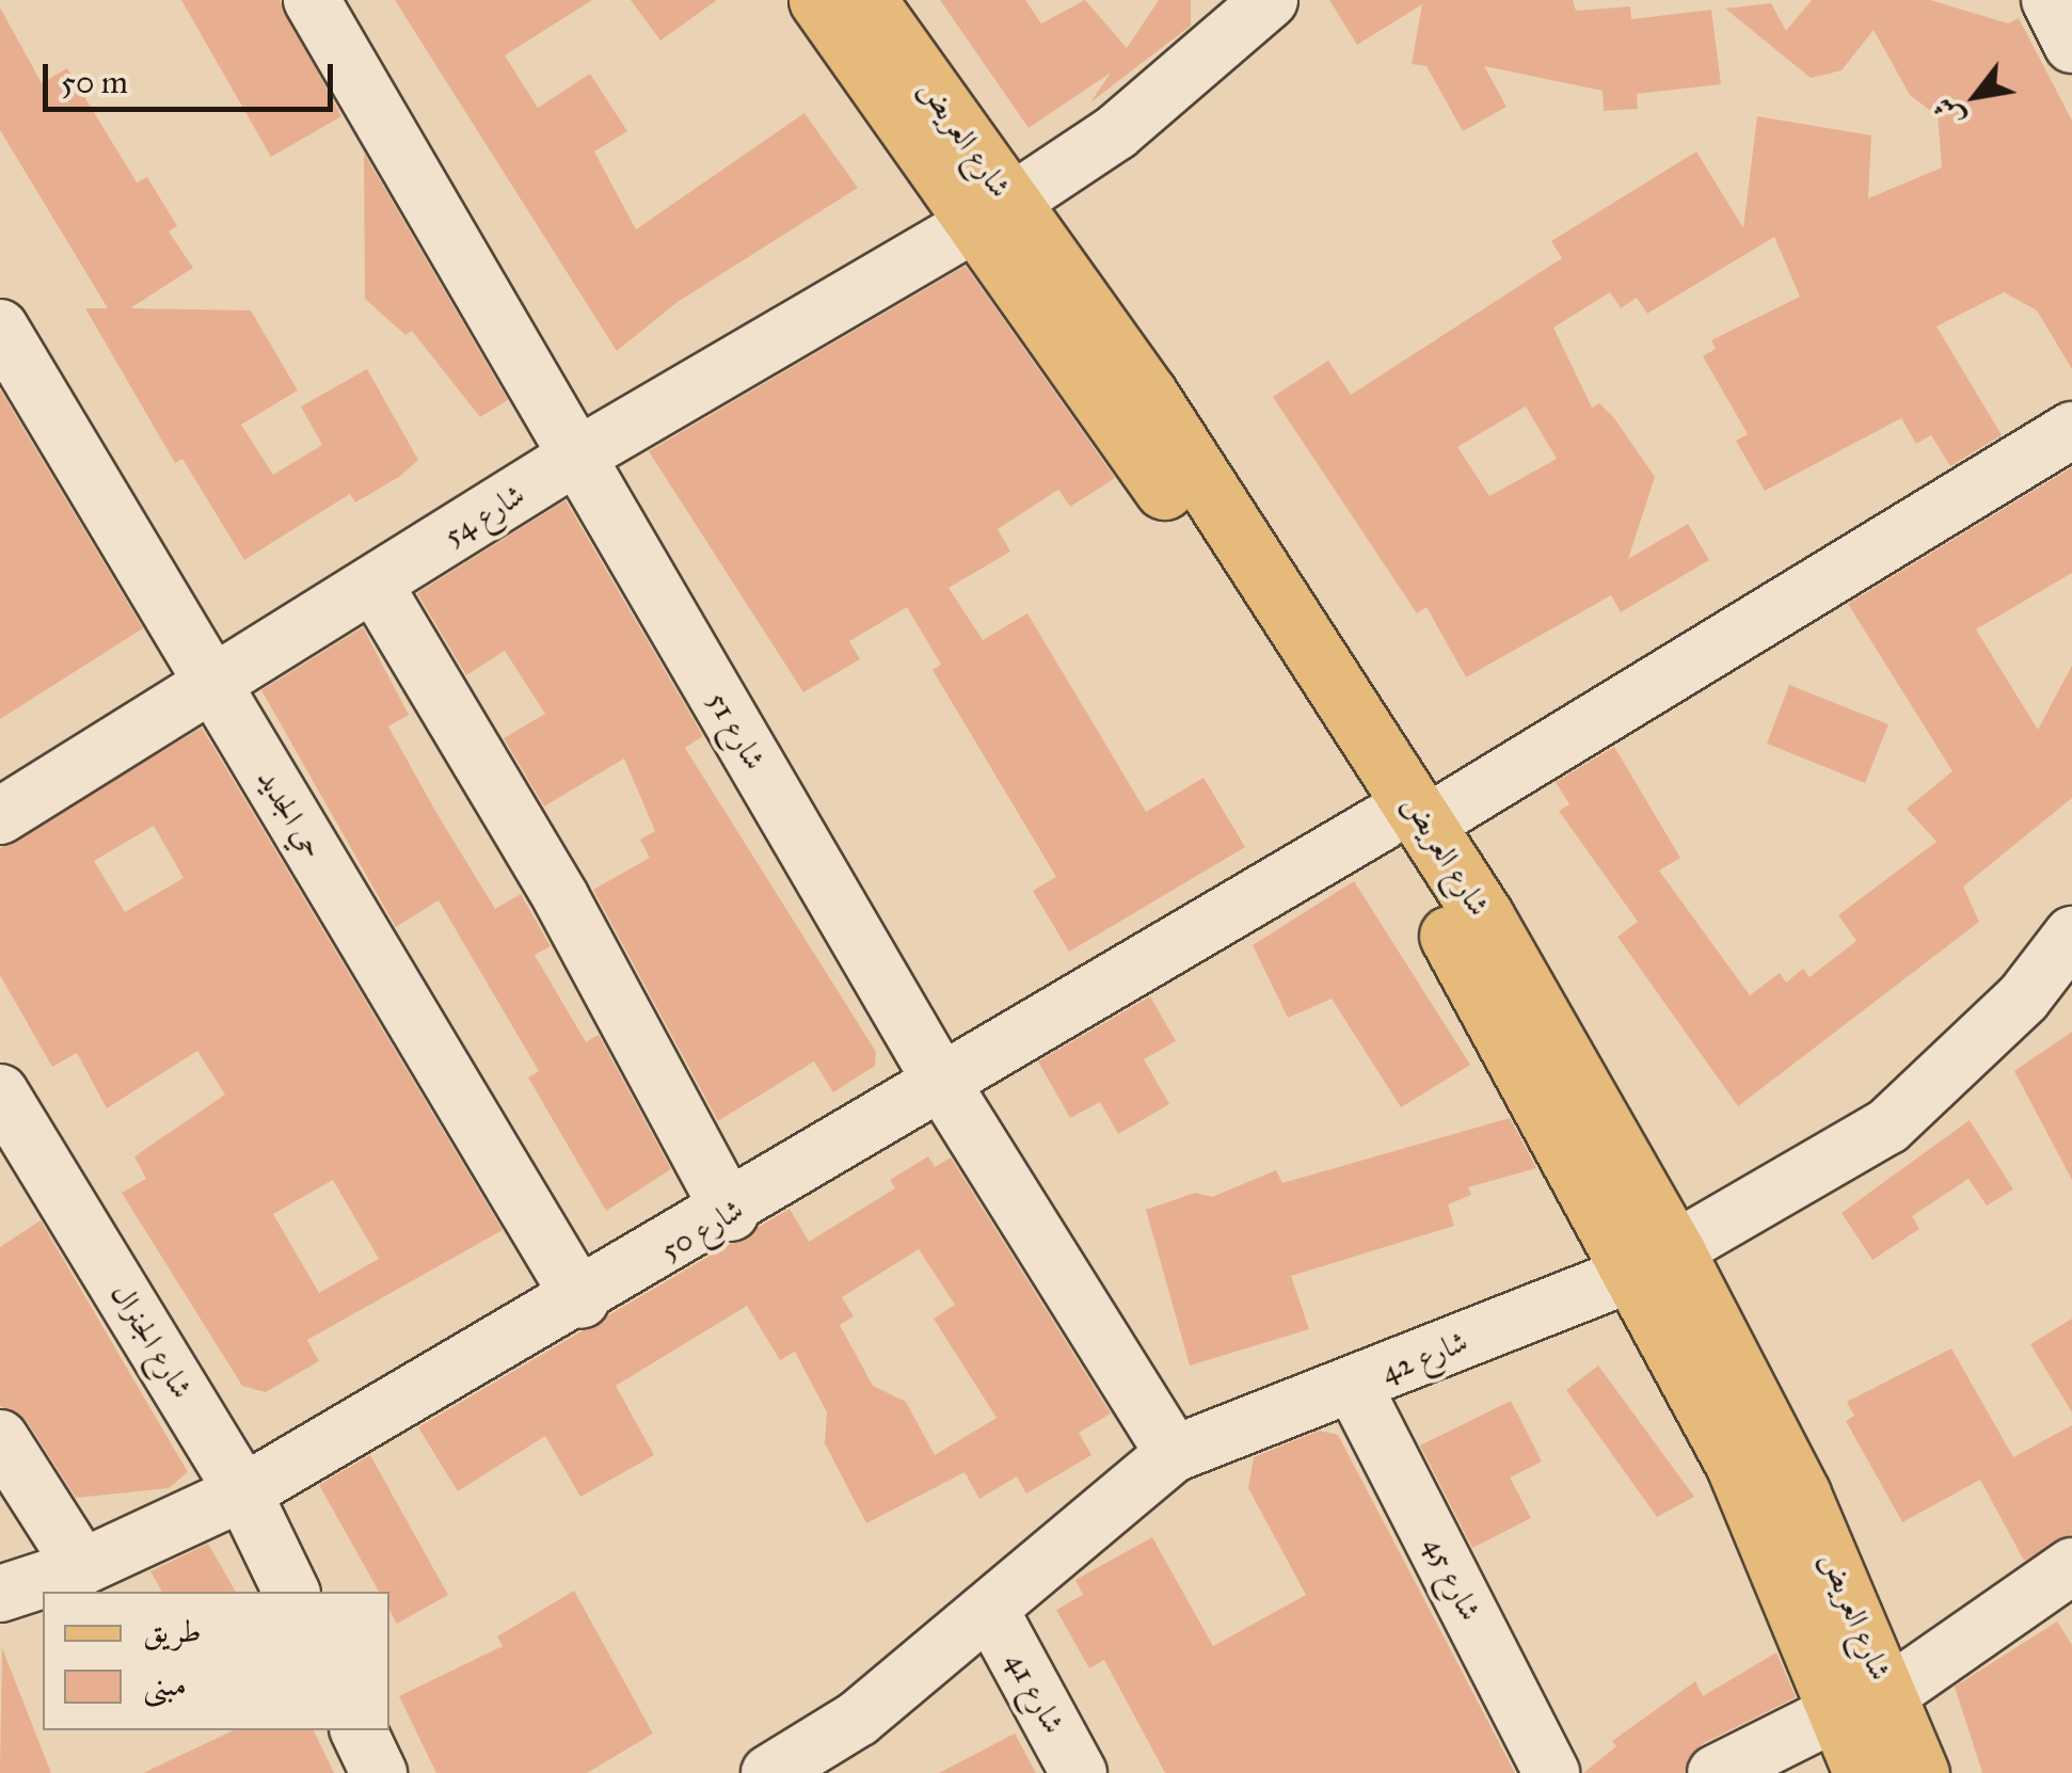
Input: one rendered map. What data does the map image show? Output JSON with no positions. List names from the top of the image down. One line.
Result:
{"streets":{"main road":["شارع العريض"],"street":["شارع 54","شارع 51","حي الجديد","شارع 50","شارع الجنرال","شارع 42","شارع 45","شارع 41"]},"crossings":[["شارع العريض","شارع 54"],["شارع العريض","شارع 50"],["شارع العريض","شارع 42"],["شارع 54","شارع 51"],["شارع 54","حي الجديد"],["شارع 51","شارع 50"],["شارع 51","شارع 42"],["حي الجديد","شارع 50"],["شارع 50","شارع الجنرال"],["شارع 42","شارع 45"],["شارع 42","شارع 41"]],"legend":["طريق","مبنى"],"scale_bar":"50 m","north":"bottom left"}
